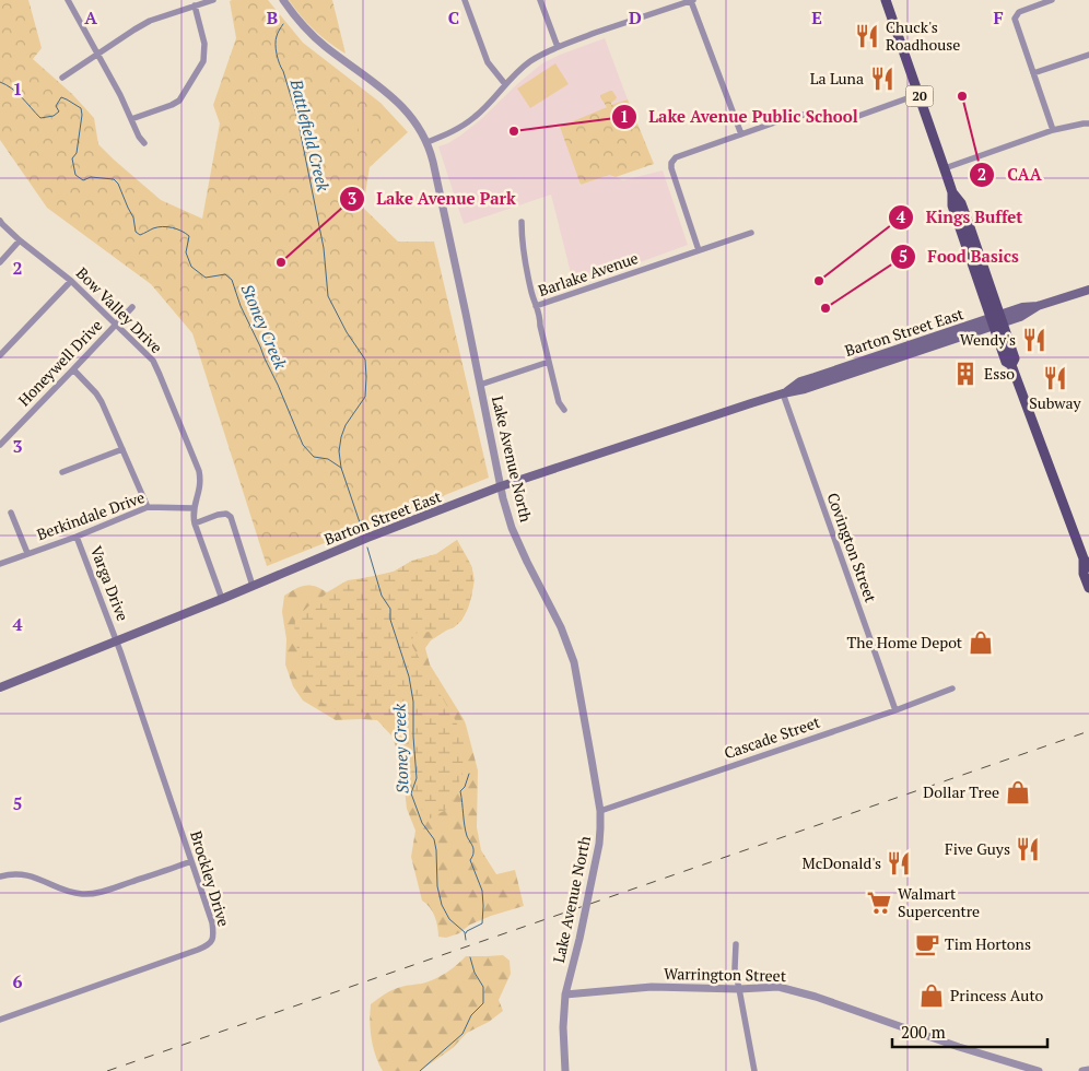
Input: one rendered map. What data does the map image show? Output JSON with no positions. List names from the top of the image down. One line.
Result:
{"streets":{"main road":["20","Barton Street East"],"street":["Barlake Avenue","Bow Valley Drive","Honeywell Drive","Lake Avenue North","Berkindale Drive","Covington Street","Varga Drive","Cascade Street","Brockley Drive","Warrington Street"]},"crossings":[["20","Barton Street East"],["Bow Valley Drive","Barton Street East"],["Bow Valley Drive","Honeywell Drive"],["Bow Valley Drive","Berkindale Drive"],["Barton Street East","Lake Avenue North"],["Barton Street East","Covington Street"],["Barton Street East","Varga Drive"],["Barton Street East","Brockley Drive"],["Lake Avenue North","Cascade Street"],["Lake Avenue North","Warrington Street"],["Berkindale Drive","Varga Drive"],["Covington Street","Cascade Street"],["Varga Drive","Brockley Drive"]],"water":["Battlefield Creek","Stoney Creek"],"places":{"restaurant":["Chuck's Roadhouse","La Luna","Wendy's","Subway","Five Guys","McDonald's"],"other":["CAA","Lake Avenue Public School","Lake Avenue Park","Kings Buffet","Food Basics"],"building":["Esso"],"shop":["The Home Depot","Dollar Tree","Princess Auto"],"supermarket":["Walmart Supercentre"],"cafe":["Tim Hortons"]},"scale_bar":"200 m","grid":{"columns":["A","B","C","D","E","F"],"rows":["1","2","3","4","5","6"]}}
